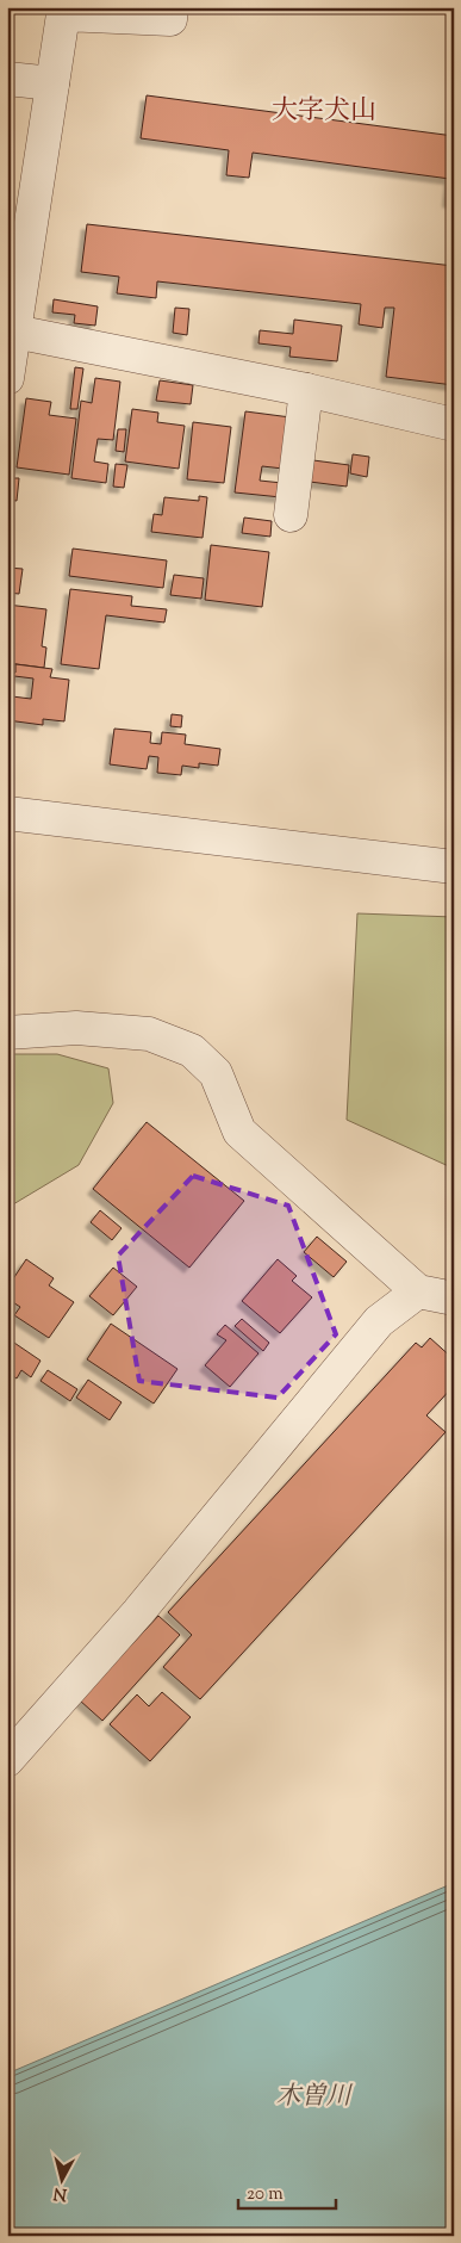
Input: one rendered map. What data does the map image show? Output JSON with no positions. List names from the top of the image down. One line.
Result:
{"districts":["大字犬山"],"water":["木曽川"],"scale_bar":"20 m","north":"bottom"}
